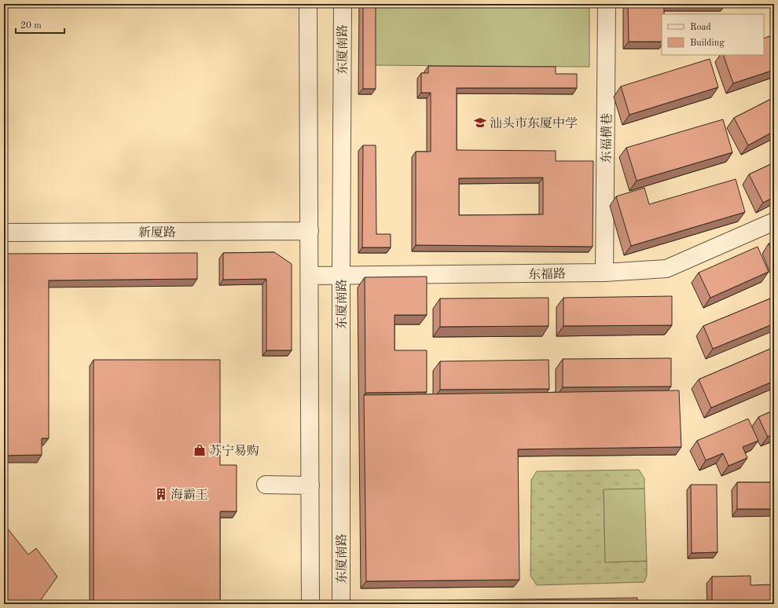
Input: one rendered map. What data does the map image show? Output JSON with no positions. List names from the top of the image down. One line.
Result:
{"streets":{"street":["东厦南路","东福横巷","新厦路","东福路"]},"crossings":[["东厦南路","东福路"],["东福横巷","东福路"]],"places":{"school or university":["汕头市东厦中学"],"shop":["苏宁易购"],"building":["海霸王"]},"legend":["Road","Building"],"scale_bar":"20 m"}
